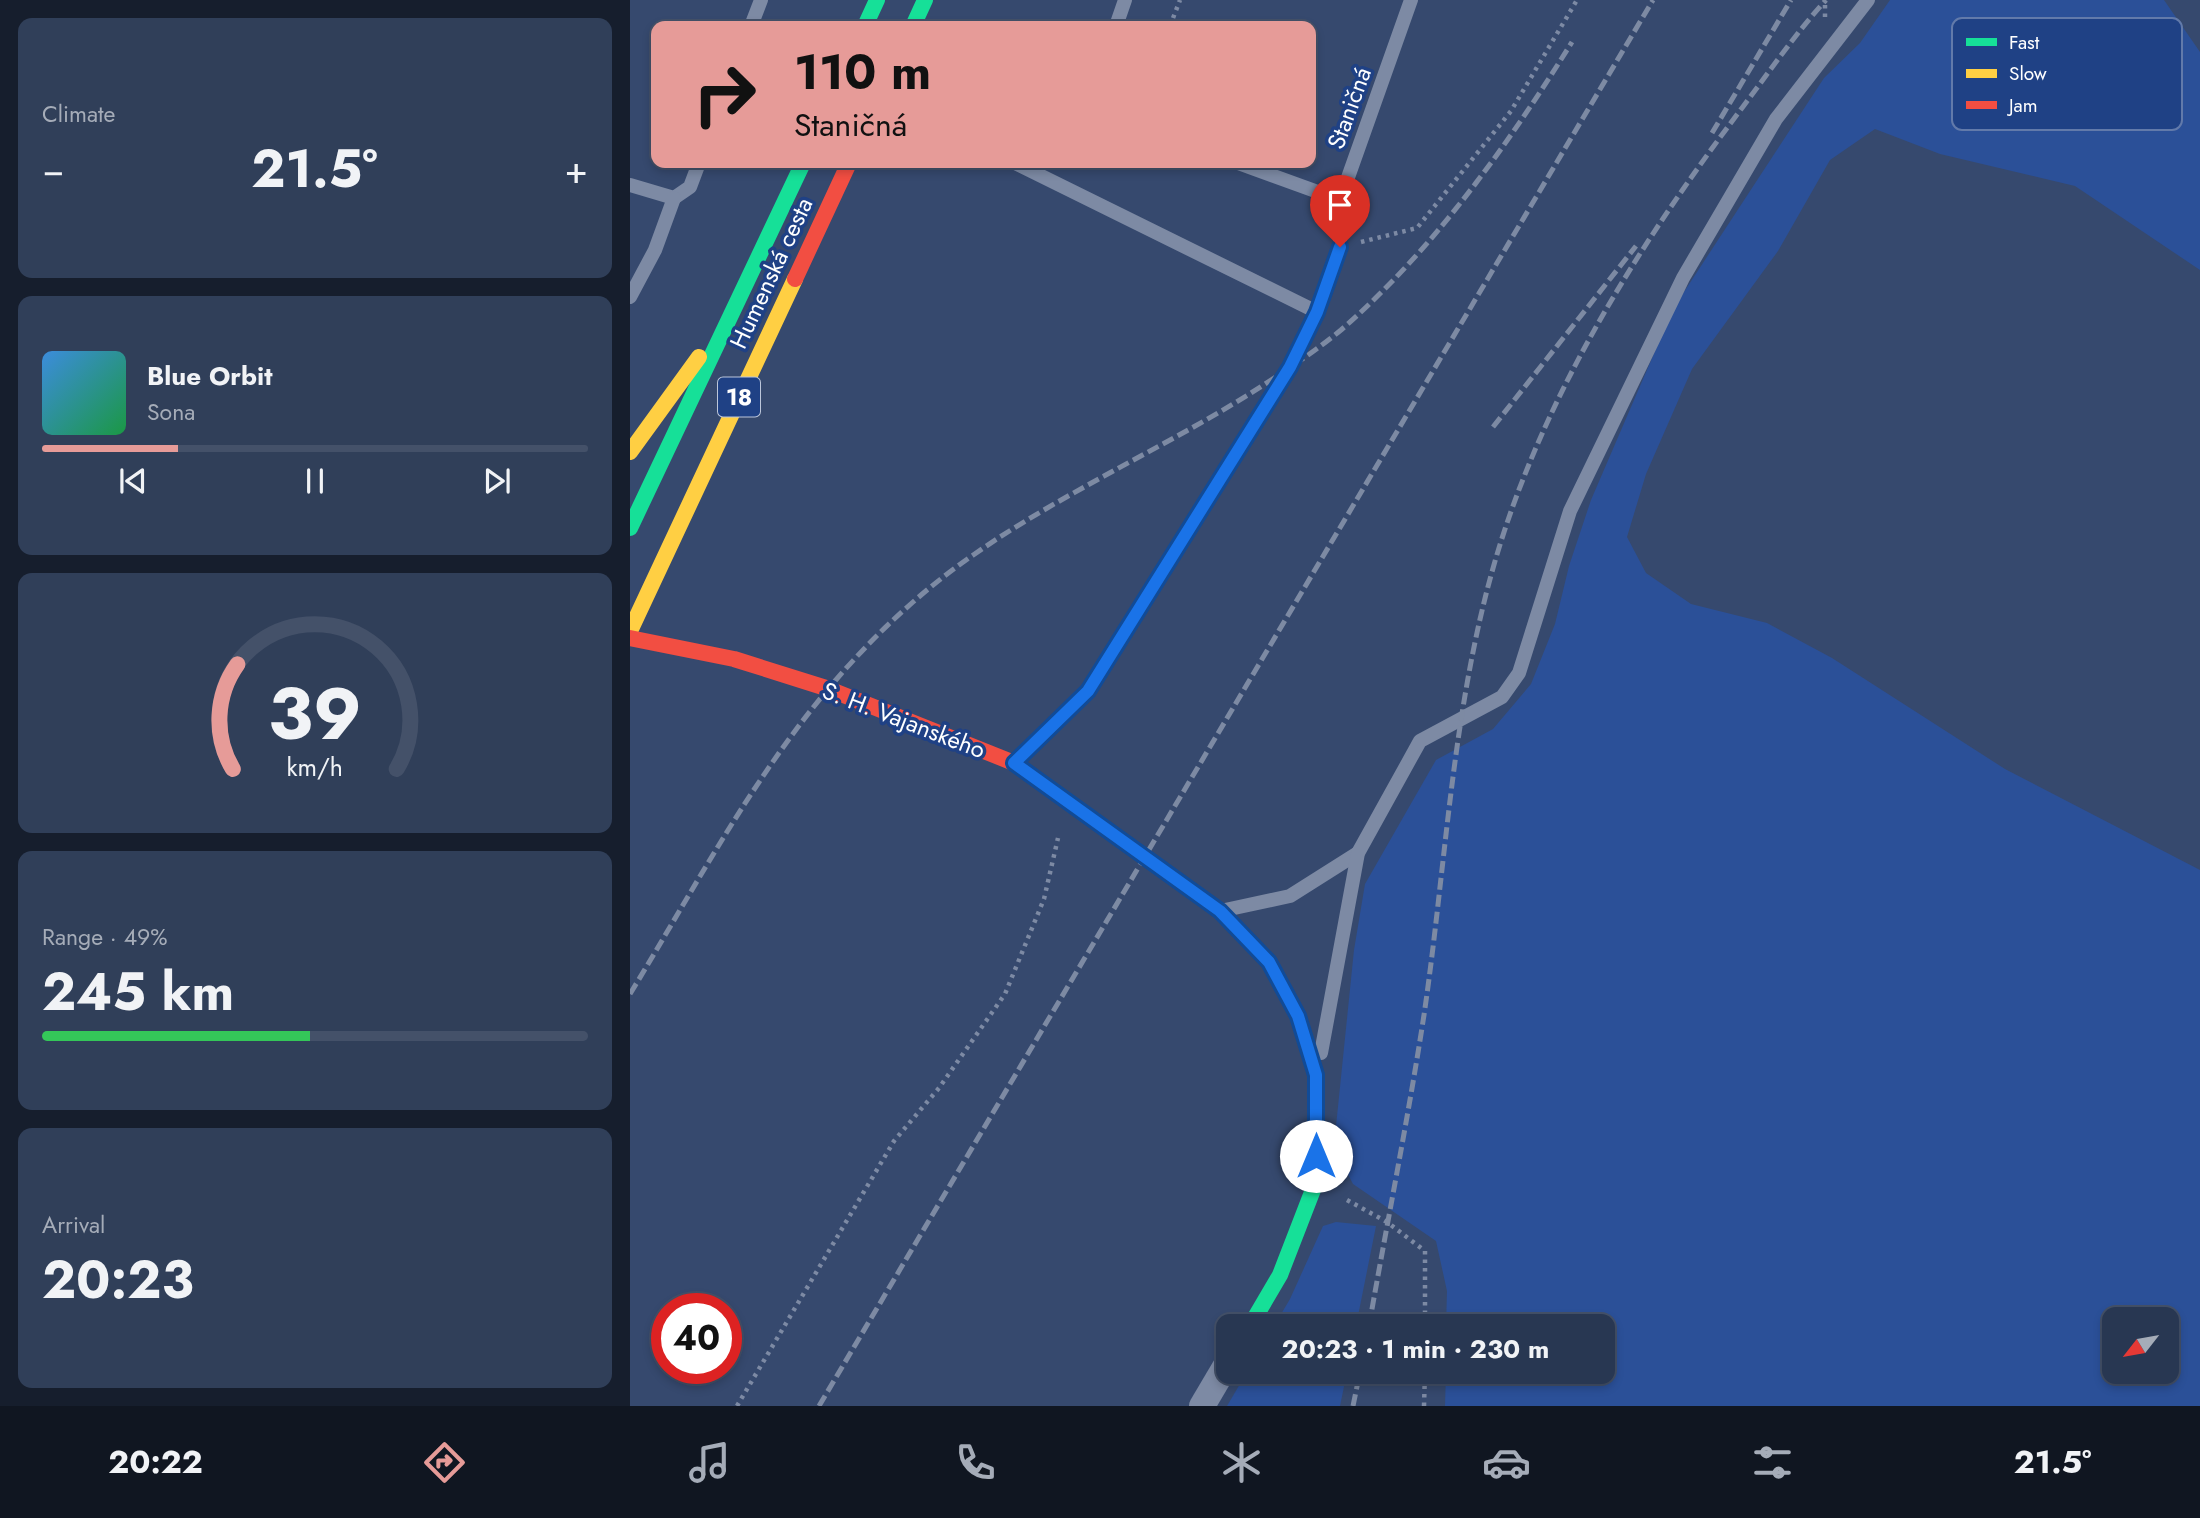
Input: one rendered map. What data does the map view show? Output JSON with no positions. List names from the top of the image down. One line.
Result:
{"streets":{"street":["Humenská cesta","18","S. H. Vajanského"],"lane":["Staničná"]},"crossings":[["Staničná","S. H. Vajanského"]],"legend":["Fast","Slow","Jam"],"north":"bottom left","page":{"tile":["Climate",["Range · 49%","245 km"],["Arrival","20:23"]],"turn":["110 m","Staničná"],"heat":["−","21.5°","+"],"song":["Blue Orbit","Sona"],"limit":"40","trip":"20:23 · 1 min · 230 m","tabs":["20:22","21.5°"],"gauge":["39","km/h"]}}
